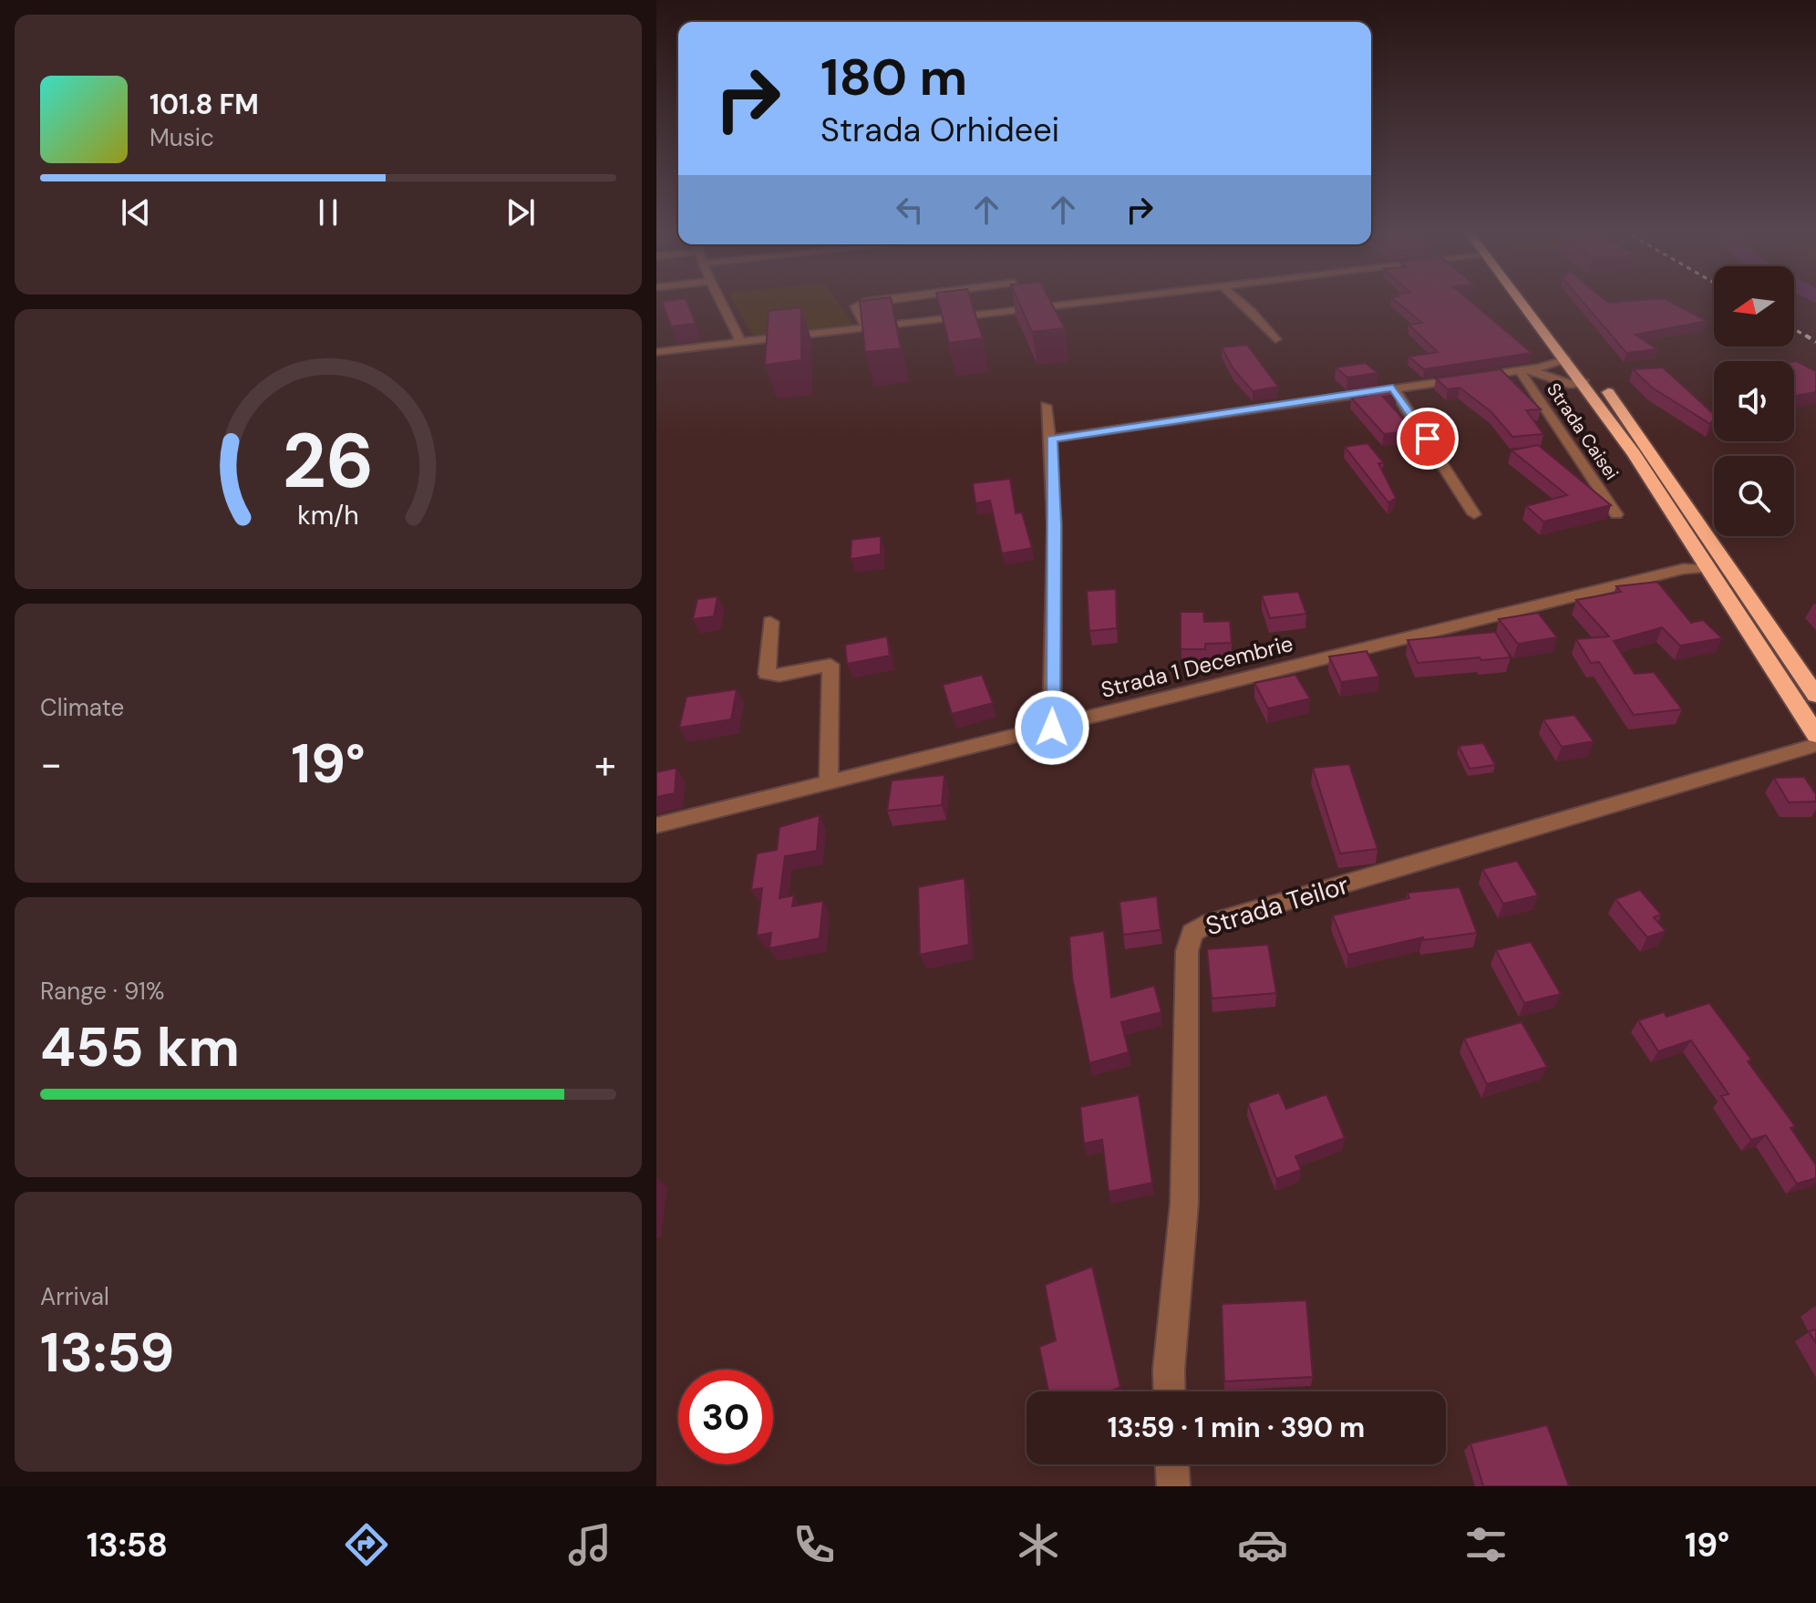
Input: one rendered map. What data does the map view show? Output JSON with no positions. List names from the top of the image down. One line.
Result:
{"streets":{"street":["Strada Caisei","Strada 1 Decembrie","Strada Teilor"]},"north":"left","page":{"turn":["180 m","Strada Orhideei"],"song":["101.8 FM","Music"],"tile":["Climate",["Range · 91%","455 km"],["Arrival","13:59"]],"heat":["−","19°","+"],"limit":"30","trip":"13:59 · 1 min · 390 m","tabs":["13:58","19°"],"gauge":["26","km/h"]}}
